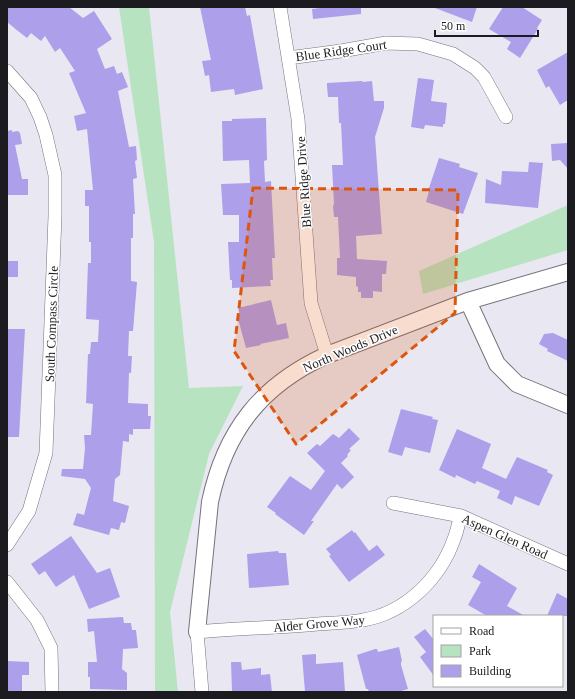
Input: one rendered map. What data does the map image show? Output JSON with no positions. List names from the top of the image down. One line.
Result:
{"streets":{"street":["Blue Ridge Court","Blue Ridge Drive","South Compass Circle","North Woods Drive","Aspen Glen Road","Alder Grove Way"]},"crossings":[["Blue Ridge Court","Blue Ridge Drive"],["Blue Ridge Drive","North Woods Drive"],["North Woods Drive","Alder Grove Way"],["Aspen Glen Road","Alder Grove Way"]],"legend":["Road","Park","Building"],"scale_bar":"50 m"}
